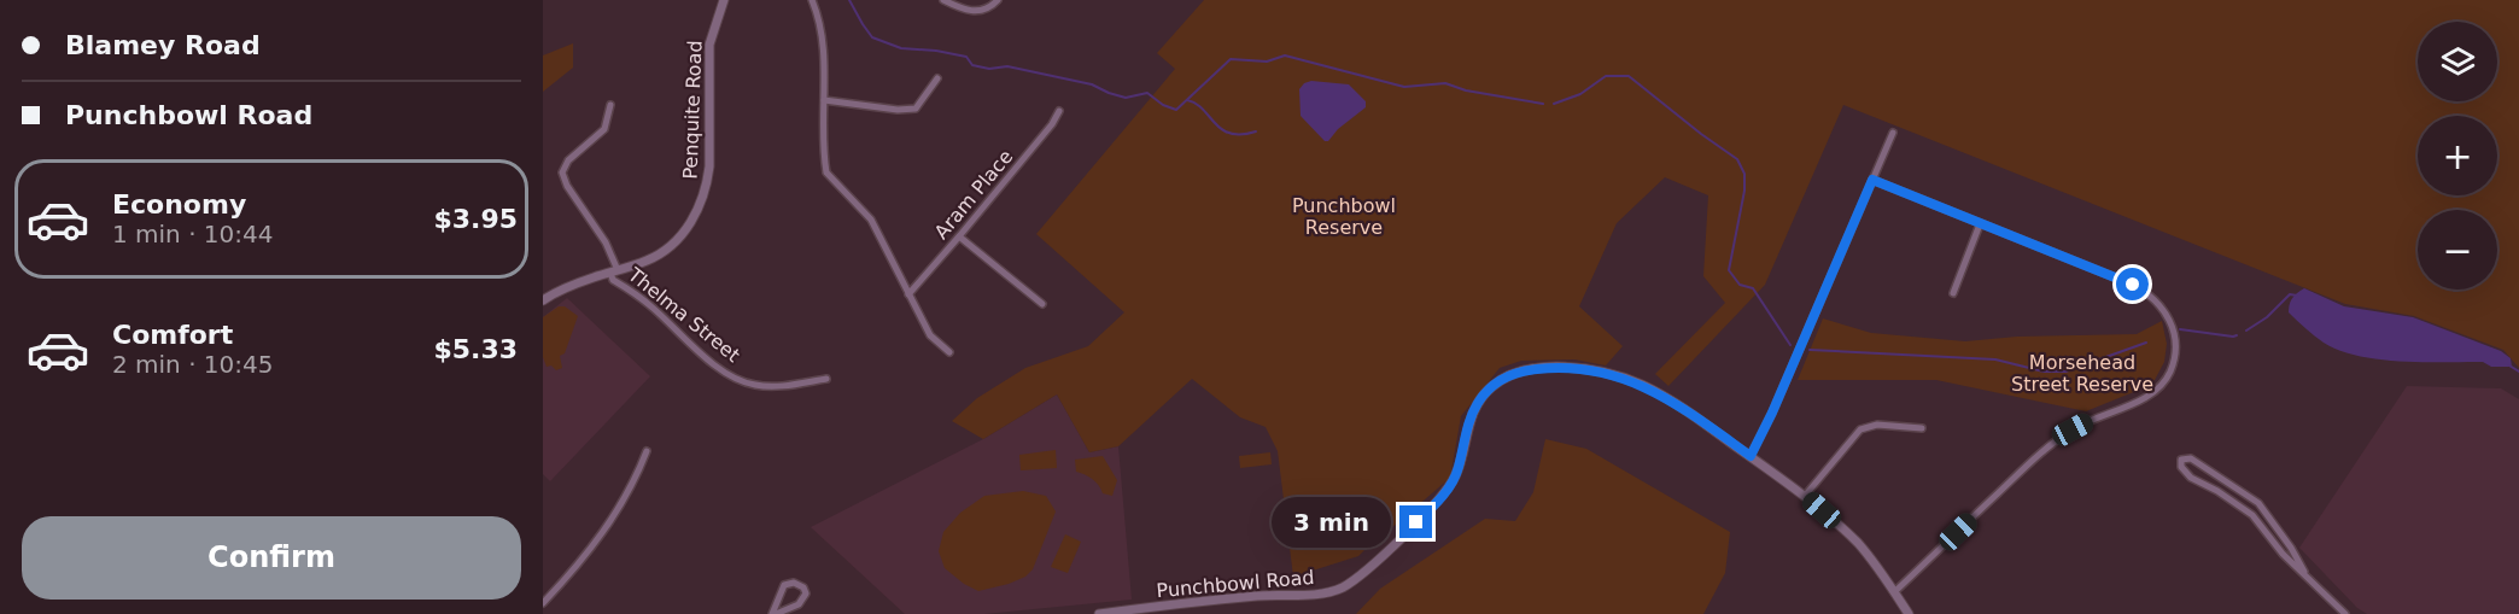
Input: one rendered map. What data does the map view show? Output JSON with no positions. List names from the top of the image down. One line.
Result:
{"streets":{"street":["Penquite Road","Aram Place","Thelma Street","Punchbowl Road"]},"crossings":[["Penquite Road","Thelma Street"]],"parks":["Punchbowl Reserve","Morsehead Street Reserve"],"page":{"banner":["Blamey Road","Punchbowl Road"],"map_buttons":["+","−"],"list":[{"name":"Economy","note":"1 min · 10:44","value":"$3.95"},{"name":"Comfort","note":"2 min · 10:45","value":"$5.33"}],"bubble":"3 min","buttons":"Confirm"}}
